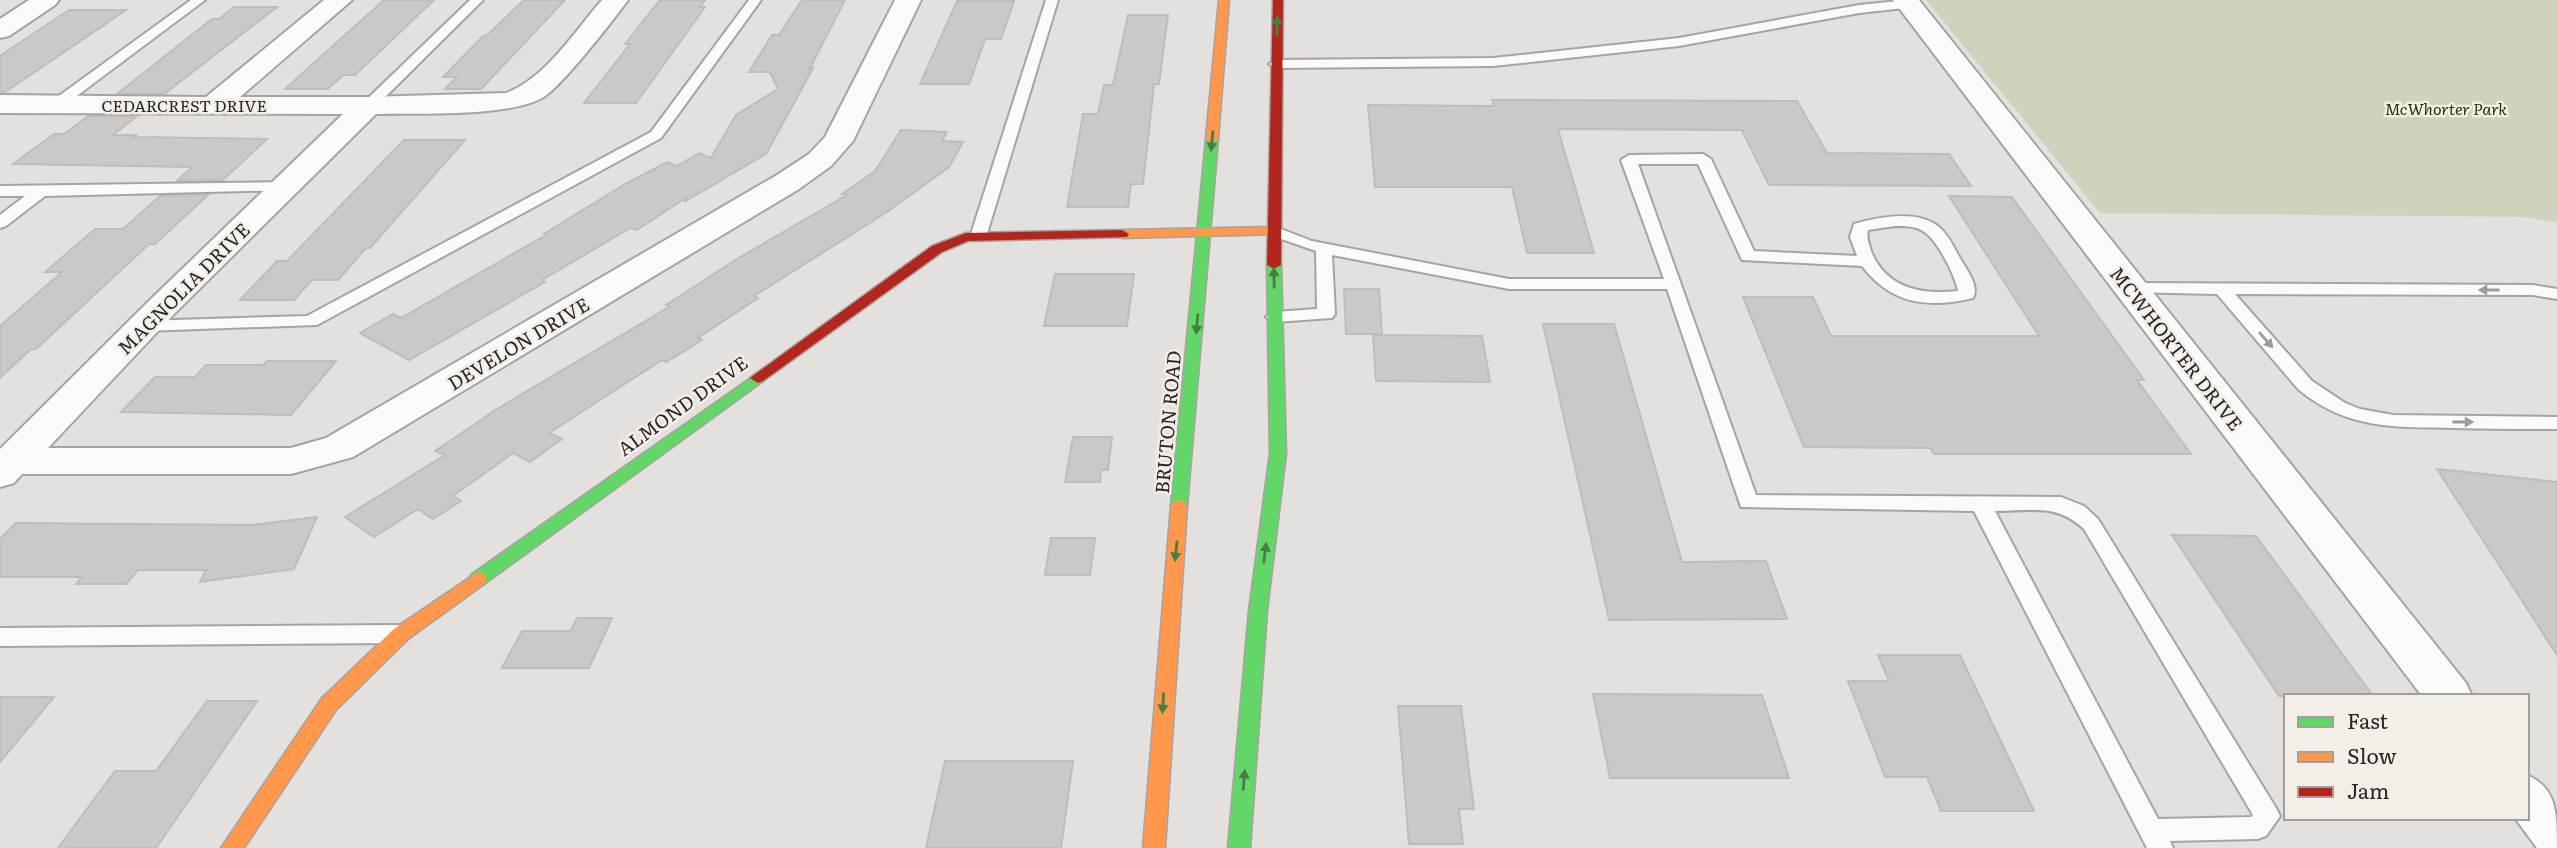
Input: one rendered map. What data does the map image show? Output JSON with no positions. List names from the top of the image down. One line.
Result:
{"streets":{"main road":["ALMOND DRIVE","BRUTON ROAD"],"street":["CEDARCREST DRIVE","MAGNOLIA DRIVE","DEVELON DRIVE","MCWHORTER DRIVE"]},"crossings":[["CEDARCREST DRIVE","MAGNOLIA DRIVE"],["MAGNOLIA DRIVE","DEVELON DRIVE"],["ALMOND DRIVE","BRUTON ROAD"]],"parks":["McWhorter Park"],"legend":["Fast","Slow","Jam"]}
